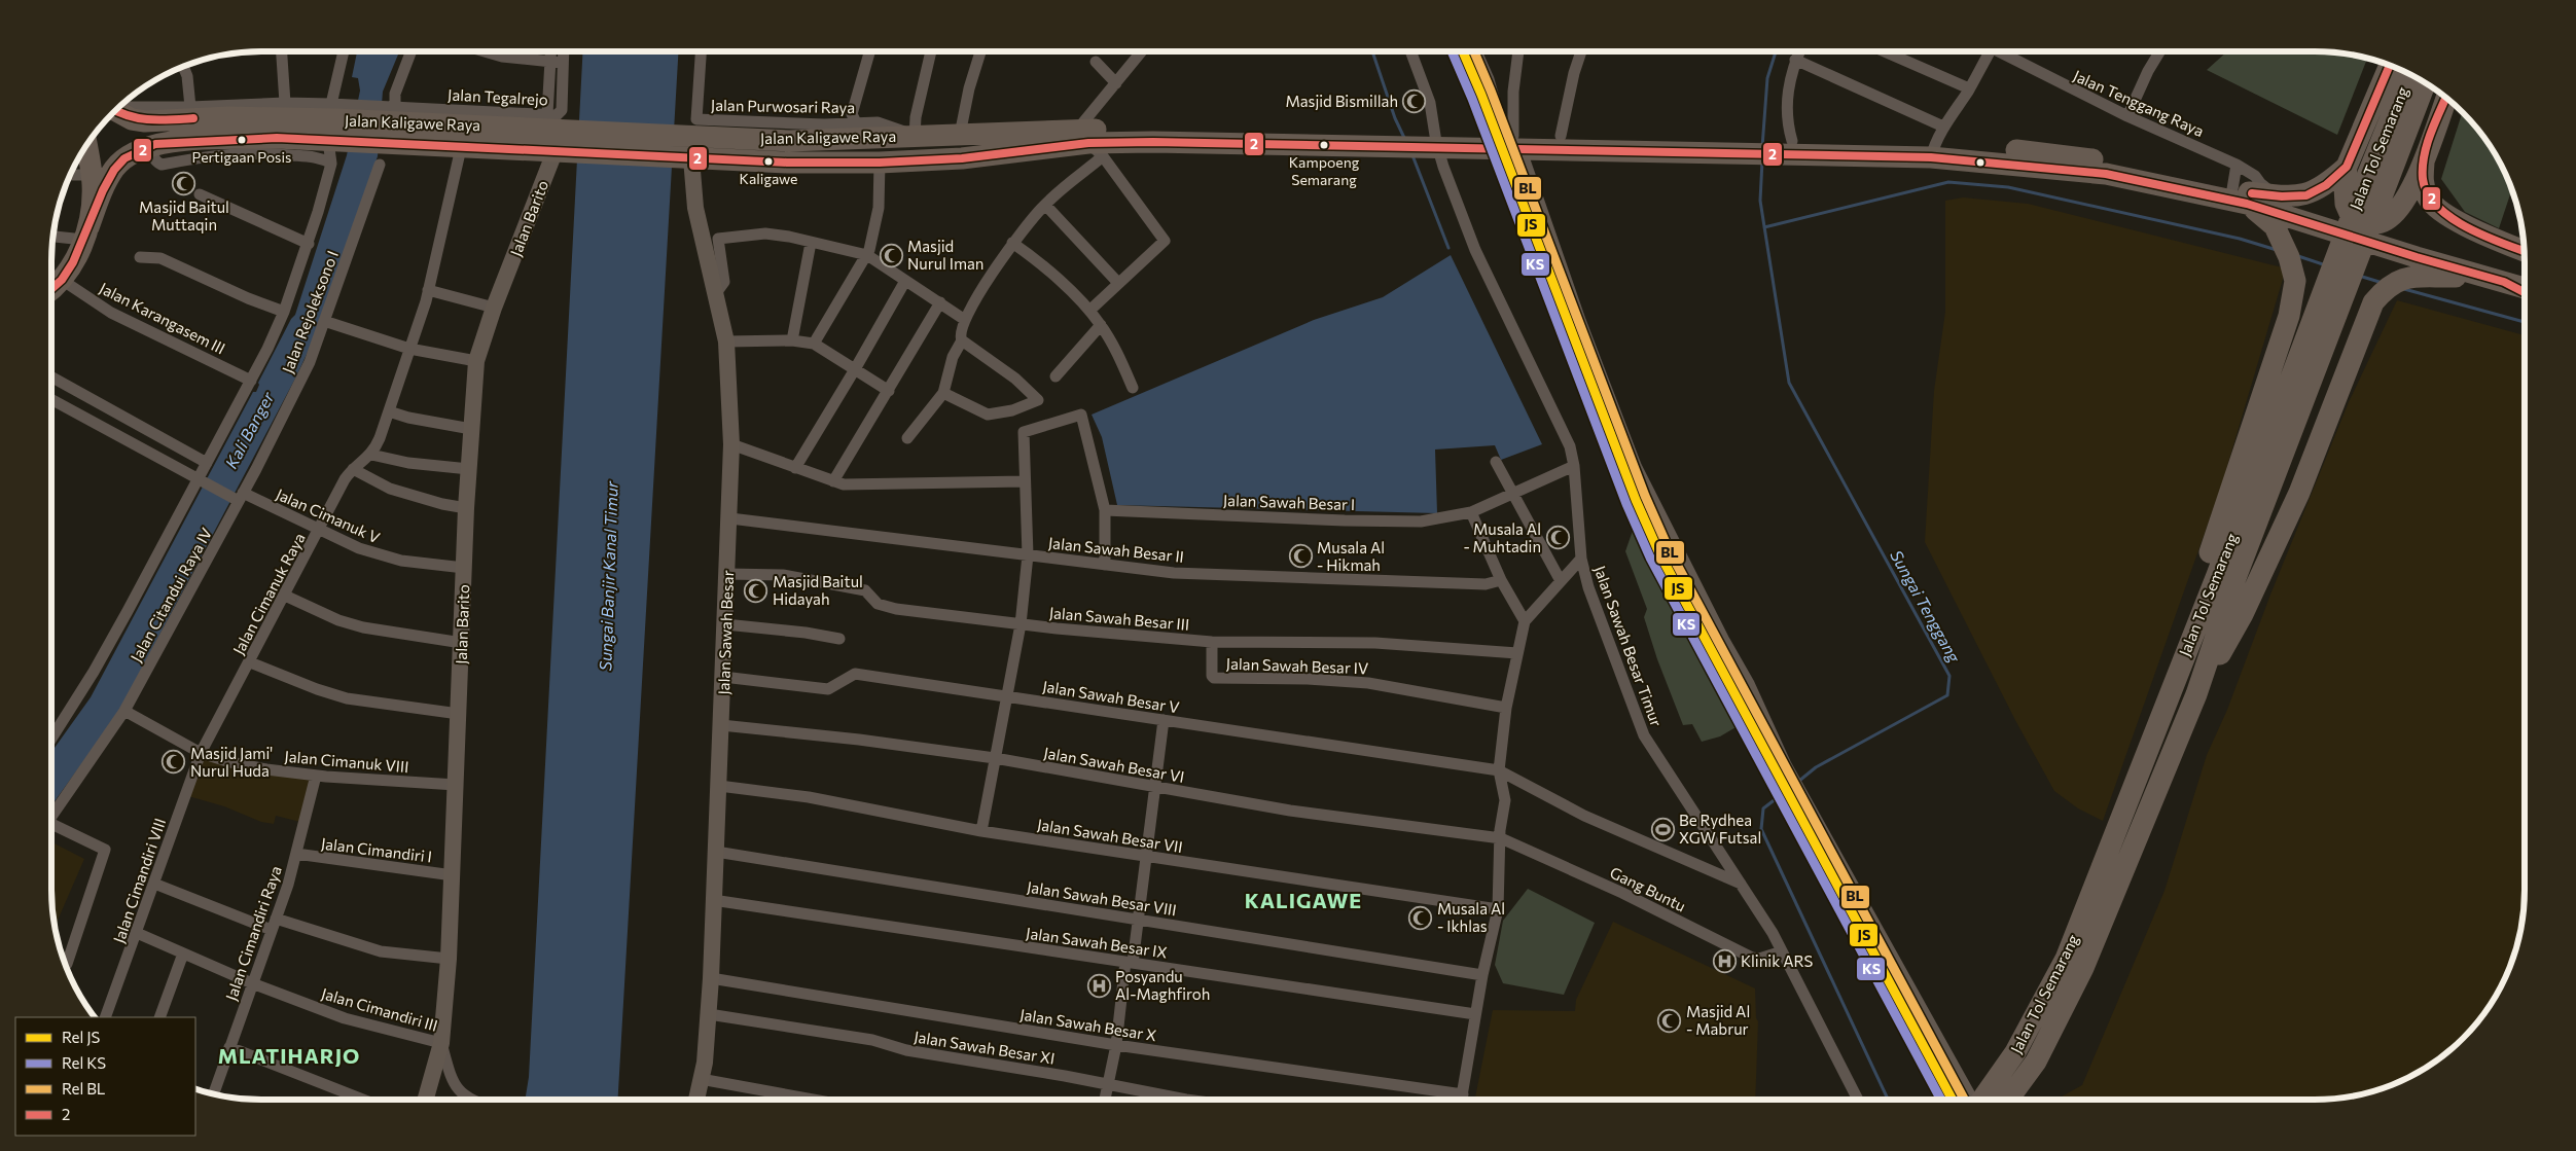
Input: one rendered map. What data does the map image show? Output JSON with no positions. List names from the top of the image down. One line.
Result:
{"streets":{"highway":["Jalan Kaligawe Raya","Jalan Tol Semarang"],"street":["Jalan Tegalrejo","Jalan Tenggang Raya","Jalan Purwosari Raya","Jalan Barito","Jalan Rejoleksono I","Jalan Karangasem III","Jalan Sawah Besar I","Jalan Cimanuk V","Jalan Sawah Besar II","Jalan Cimanuk Raya","Jalan Citandui Raya IV","Jalan Sawah Besar III","Jalan Sawah Besar","Jalan Sawah Besar Timur","Jalan Sawah Besar IV","Jalan Sawah Besar V","Jalan Cimanuk VIII","Jalan Sawah Besar VI","Jalan Sawah Besar VII","Jalan Cimandiri I","Jalan Cimandiri VIII","Gang Buntu","Jalan Sawah Besar VIII","Jalan Cimandiri Raya","Jalan Sawah Besar IX","Jalan Cimandiri III","Jalan Sawah Besar X","Jalan Sawah Besar XI"]},"crossings":[["Jalan Tegalrejo","Jalan Kaligawe Raya"],["Jalan Purwosari Raya","Jalan Kaligawe Raya"],["Jalan Kaligawe Raya","Jalan Barito"],["Jalan Kaligawe Raya","Jalan Rejoleksono I"],["Jalan Kaligawe Raya","Jalan Karangasem III"],["Jalan Kaligawe Raya","Jalan Sawah Besar"],["Jalan Kaligawe Raya","Jalan Sawah Besar Timur"],["Jalan Barito","Jalan Cimanuk V"],["Jalan Barito","Jalan Cimanuk VIII"],["Jalan Barito","Jalan Cimandiri I"],["Jalan Barito","Jalan Cimandiri III"],["Jalan Rejoleksono I","Jalan Cimanuk V"],["Jalan Rejoleksono I","Jalan Citandui Raya IV"],["Jalan Sawah Besar I","Jalan Sawah Besar Timur"],["Jalan Cimanuk V","Jalan Cimanuk Raya"],["Jalan Cimanuk V","Jalan Citandui Raya IV"],["Jalan Sawah Besar II","Jalan Sawah Besar"],["Jalan Cimanuk Raya","Jalan Cimanuk VIII"],["Jalan Cimanuk Raya","Jalan Cimandiri VIII"],["Jalan Citandui Raya IV","Jalan Cimanuk VIII"],["Jalan Sawah Besar III","Jalan Sawah Besar"],["Jalan Sawah Besar III","Jalan Sawah Besar IV"],["Jalan Sawah Besar","Jalan Sawah Besar V"],["Jalan Sawah Besar","Jalan Sawah Besar VI"],["Jalan Sawah Besar","Jalan Sawah Besar VII"],["Jalan Sawah Besar","Jalan Sawah Besar VIII"],["Jalan Sawah Besar","Jalan Sawah Besar IX"],["Jalan Sawah Besar","Jalan Sawah Besar X"],["Jalan Sawah Besar","Jalan Sawah Besar XI"],["Jalan Sawah Besar Timur","Jalan Sawah Besar V"],["Jalan Sawah Besar Timur","Gang Buntu"],["Jalan Cimanuk VIII","Jalan Cimandiri VIII"],["Jalan Cimanuk VIII","Jalan Cimandiri Raya"],["Jalan Sawah Besar VI","Gang Buntu"],["Jalan Cimandiri I","Jalan Cimandiri Raya"],["Jalan Cimandiri VIII","Jalan Cimandiri III"],["Jalan Cimandiri Raya","Jalan Cimandiri III"]],"districts":["KALIGAWE","MLATIHARJO"],"water":["Kali Banger","Sungai Banjir Kanal Timur","Sungai Tenggang"],"places":{"mosque":["Masjid Bismillah","Masjid Baitul Muttaqin","Masjid Nurul Iman","Musala Al - Muhtadin","Musala Al - Hikmah","Masjid Baitul Hidayah","Masjid Jami' Nurul Huda","Musala Al - Ikhlas","Masjid Al - Mabrur"],"other":["Pertigaan Posis","Kampoeng Semarang","Kaligawe"],"sports":["Be Rydhea XGW Futsal"],"hospital":["Klinik ARS","Posyandu Al-Maghfiroh"]},"lines":["rail line JS","rail line KS","rail line BL","transit line 2"],"legend":["Rel JS","Rel KS","Rel BL","2"]}
